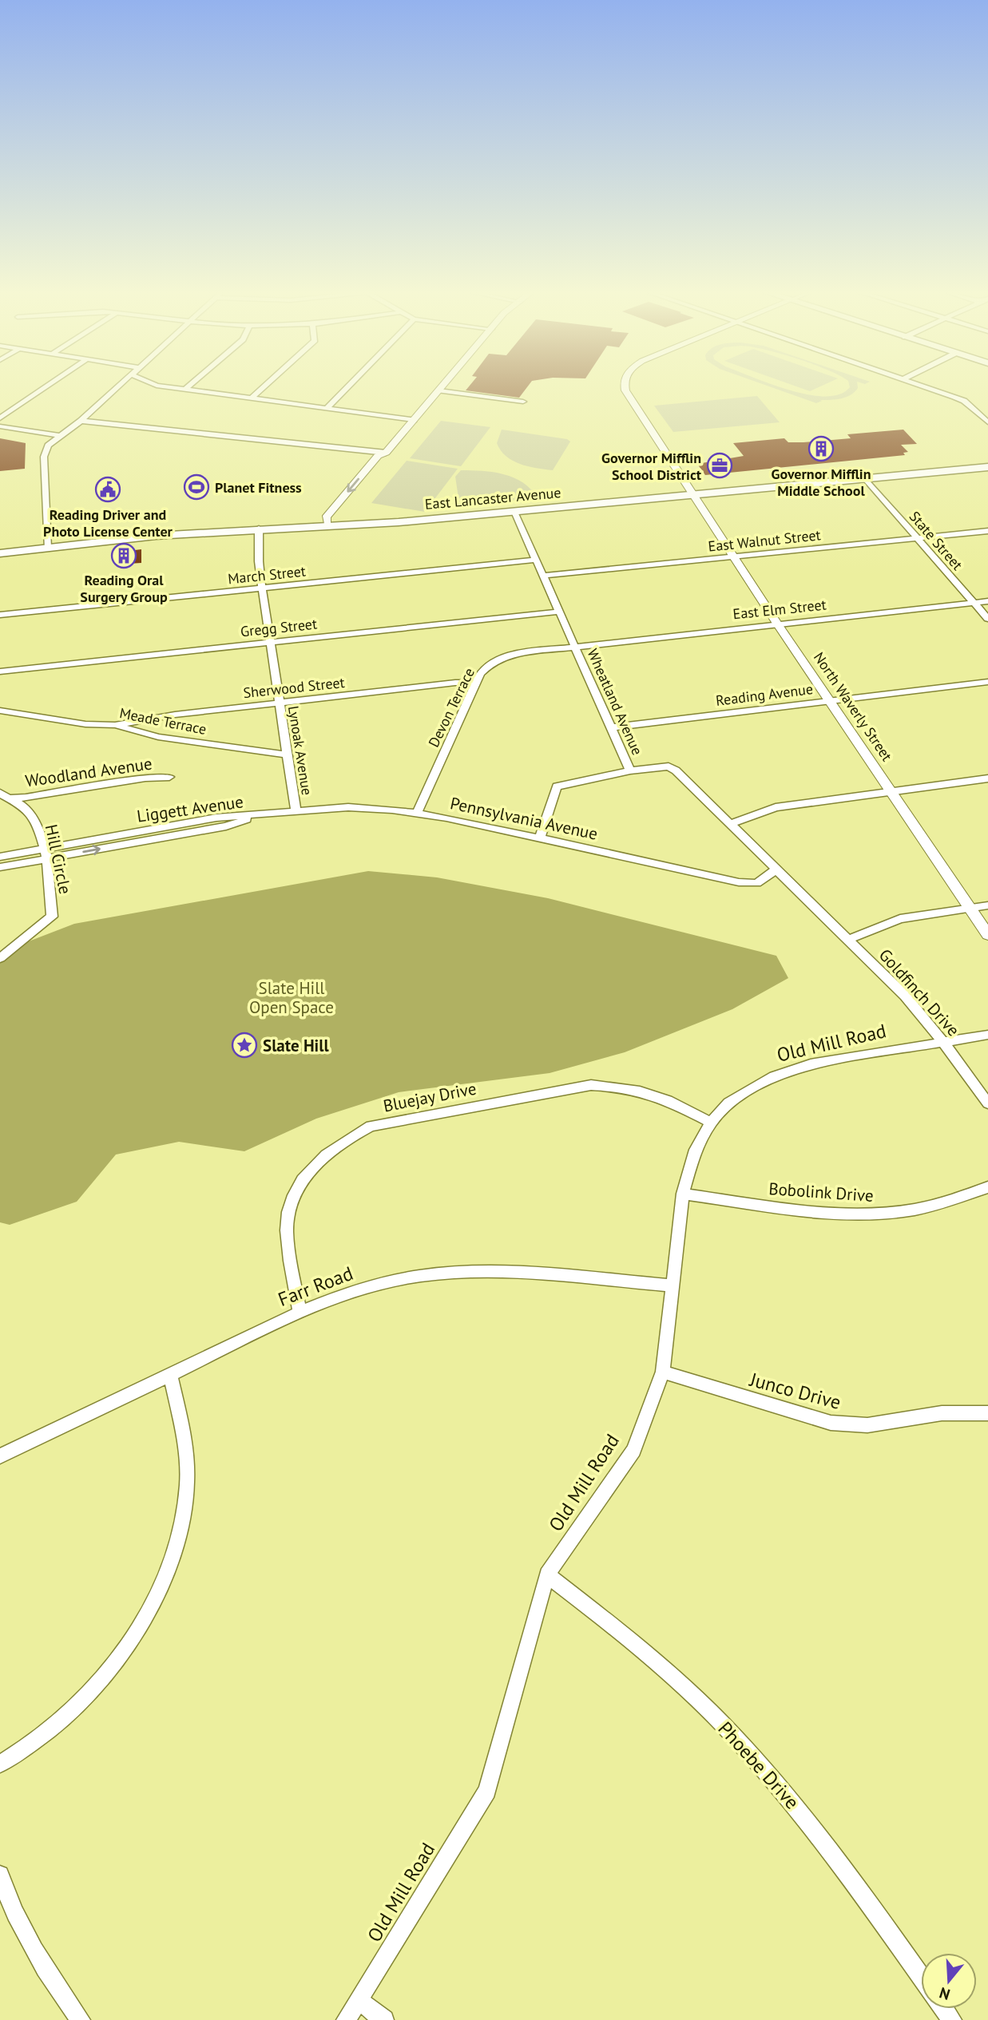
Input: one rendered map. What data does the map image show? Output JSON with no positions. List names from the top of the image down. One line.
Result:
{"streets":{"main road":["East Lancaster Avenue"],"street":["East Walnut Street","State Street","March Street","East Elm Street","Gregg Street","Sherwood Street","Reading Avenue","Wheatland Avenue","North Waverly Street","Devon Terrace","Meade Terrace","Lynoak Avenue","Woodland Avenue","Liggett Avenue","Pennsylvania Avenue","Hill Circle","Goldfinch Drive","Old Mill Road","Bluejay Drive","Bobolink Drive","Farr Road","Junco Drive","Phoebe Drive"]},"crossings":[["East Lancaster Avenue","State Street"],["East Lancaster Avenue","Wheatland Avenue"],["East Lancaster Avenue","North Waverly Street"],["East Lancaster Avenue","Lynoak Avenue"],["East Walnut Street","State Street"],["East Walnut Street","Wheatland Avenue"],["East Walnut Street","North Waverly Street"],["State Street","East Elm Street"],["March Street","Wheatland Avenue"],["March Street","Lynoak Avenue"],["East Elm Street","Wheatland Avenue"],["East Elm Street","North Waverly Street"],["East Elm Street","Devon Terrace"],["Gregg Street","Wheatland Avenue"],["Gregg Street","Lynoak Avenue"],["Sherwood Street","Devon Terrace"],["Sherwood Street","Meade Terrace"],["Sherwood Street","Lynoak Avenue"],["Reading Avenue","Wheatland Avenue"],["Reading Avenue","North Waverly Street"],["Wheatland Avenue","Devon Terrace"],["Wheatland Avenue","Pennsylvania Avenue"],["Wheatland Avenue","Goldfinch Drive"],["Devon Terrace","Pennsylvania Avenue"],["Meade Terrace","Lynoak Avenue"],["Lynoak Avenue","Pennsylvania Avenue"],["Woodland Avenue","Hill Circle"],["Liggett Avenue","Pennsylvania Avenue"],["Liggett Avenue","Hill Circle"],["Goldfinch Drive","Old Mill Road"],["Old Mill Road","Bluejay Drive"],["Old Mill Road","Bobolink Drive"],["Old Mill Road","Farr Road"],["Old Mill Road","Junco Drive"],["Old Mill Road","Phoebe Drive"],["Bluejay Drive","Farr Road"]],"parks":["Slate Hill Open Space"],"places":{"building":["Governor Mifflin Middle School","Reading Oral Surgery Group"],"office":["Governor Mifflin School District"],"sports":["Planet Fitness"],"public building":["Reading Driver and Photo License Center"],"place":["Slate Hill"]},"north":"bottom"}
